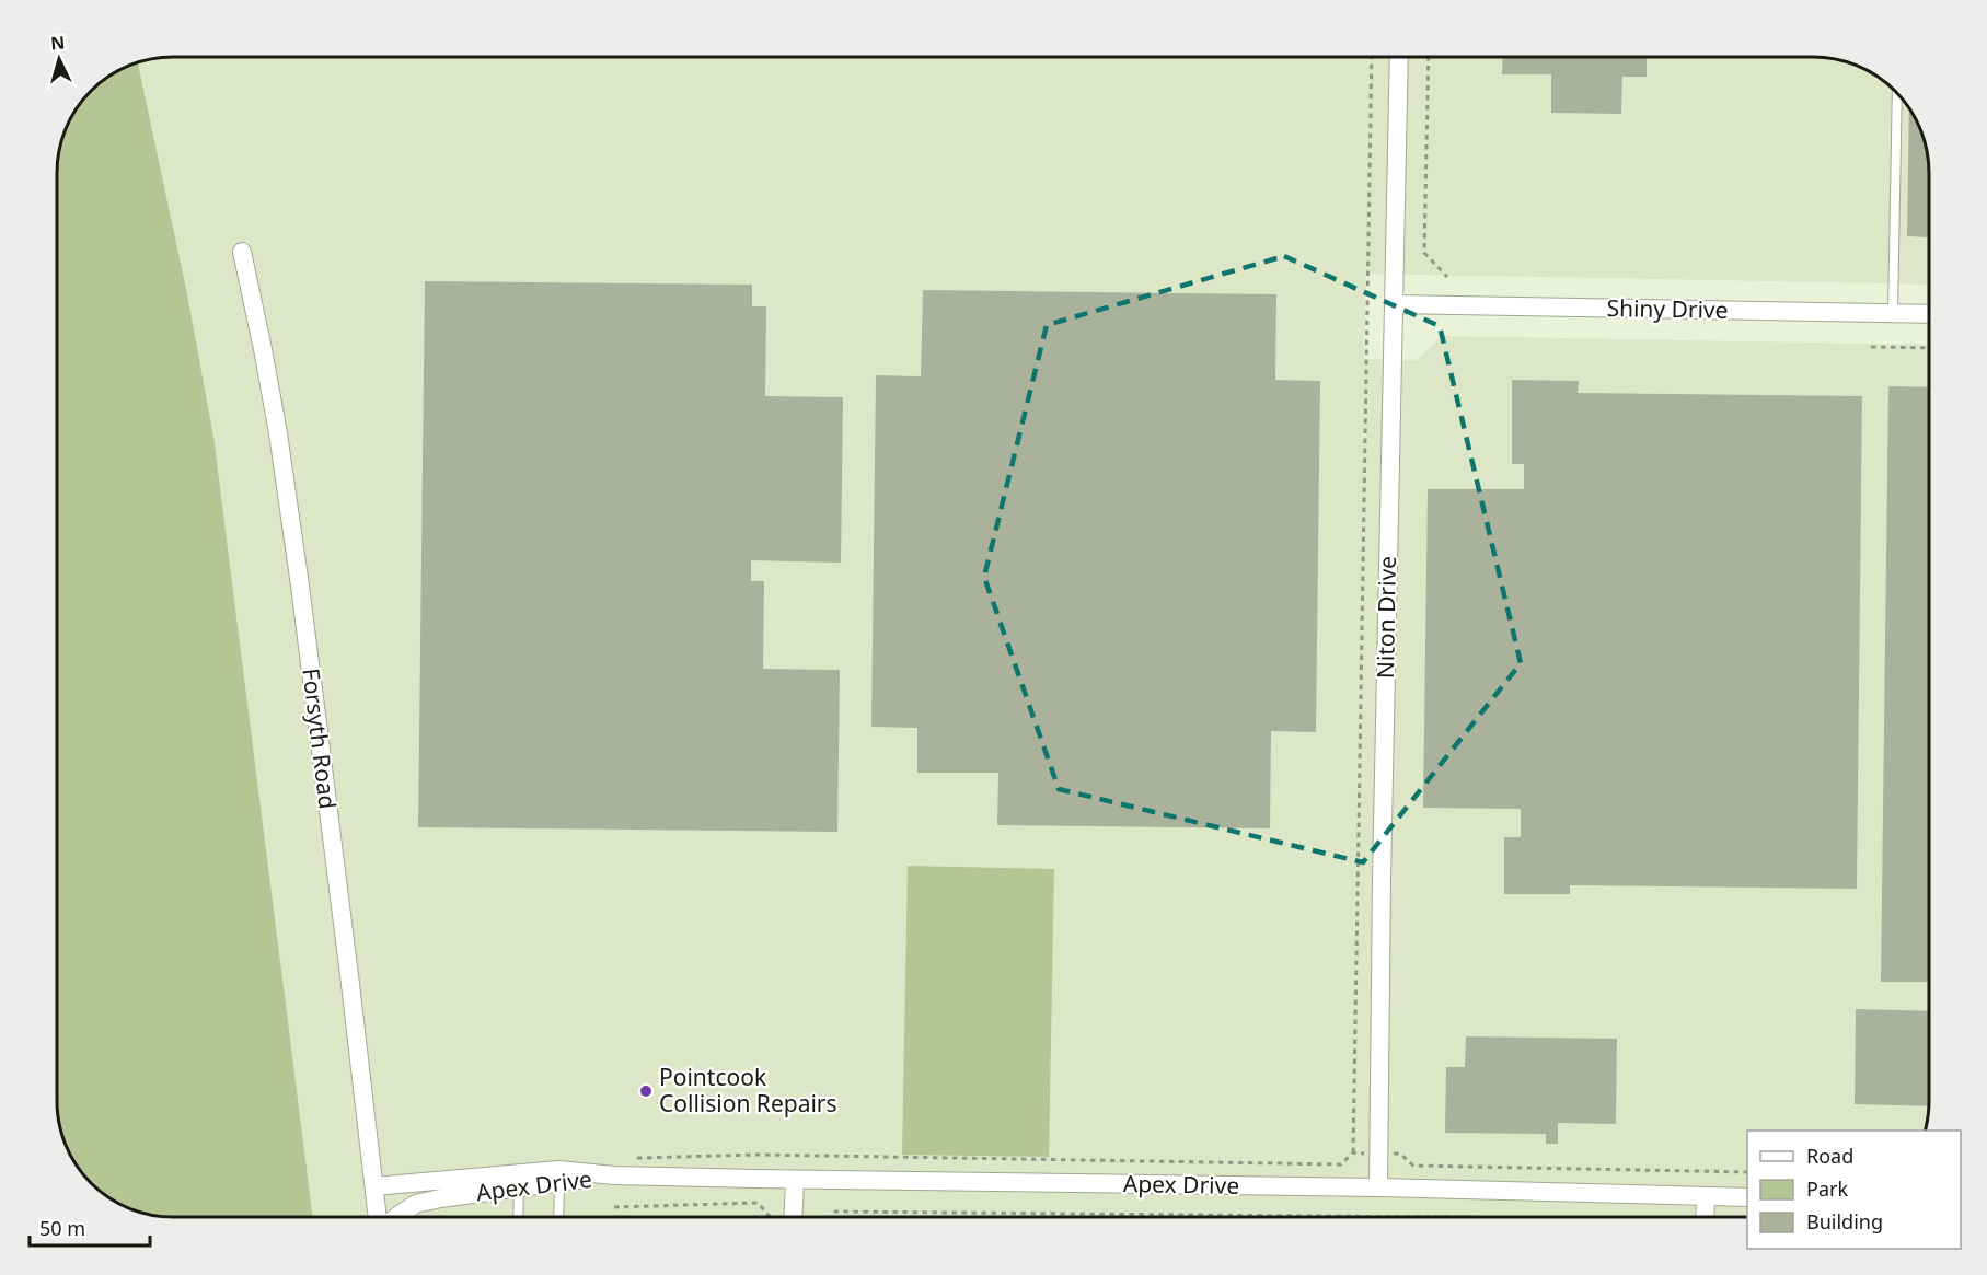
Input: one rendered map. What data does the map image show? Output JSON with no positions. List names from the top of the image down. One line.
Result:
{"streets":{"street":["Shiny Drive","Niton Drive","Forsyth Road","Apex Drive"]},"crossings":[["Shiny Drive","Niton Drive"],["Niton Drive","Apex Drive"],["Forsyth Road","Apex Drive"]],"places":["Pointcook Collision Repairs"],"legend":["Road","Park","Building"],"scale_bar":"50 m","north":"top"}
